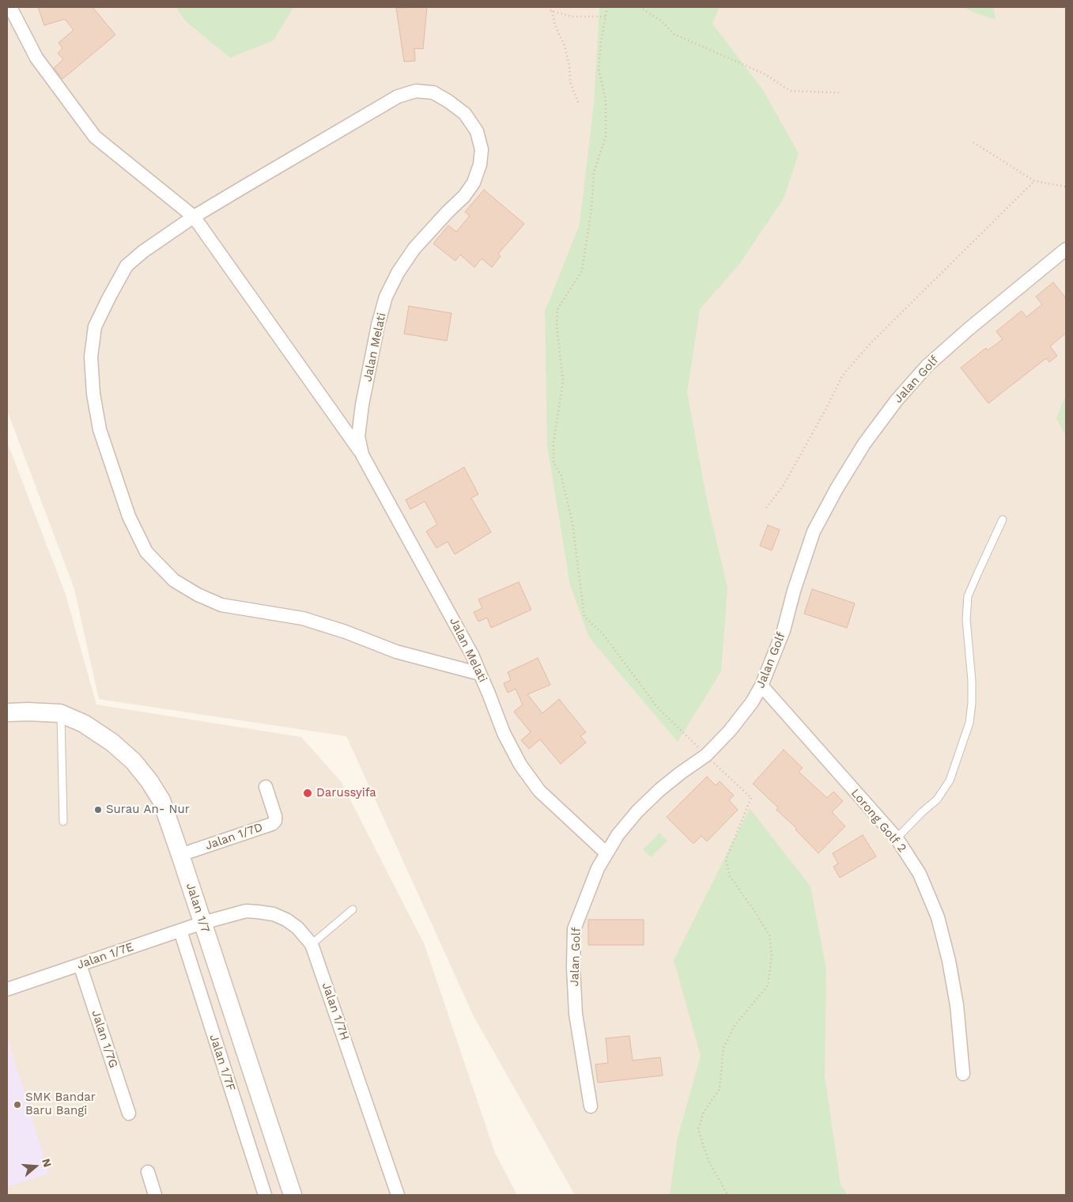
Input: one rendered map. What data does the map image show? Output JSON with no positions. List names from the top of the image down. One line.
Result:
{"streets":{"street":["Jalan Melati","Jalan Golf","Lorong Golf 2","Jalan 1/7D","Jalan 1/7","Jalan 1/7E","Jalan 1/7H","Jalan 1/7G","Jalan 1/7F"]},"crossings":[["Jalan Melati","Jalan Golf"],["Jalan Golf","Lorong Golf 2"],["Jalan 1/7D","Jalan 1/7"],["Jalan 1/7","Jalan 1/7E"],["Jalan 1/7","Jalan 1/7H"],["Jalan 1/7E","Jalan 1/7H"],["Jalan 1/7E","Jalan 1/7G"],["Jalan 1/7E","Jalan 1/7F"]],"places":["Darussyifa","Surau An- Nur","SMK Bandar Baru Bangi"],"north":"right"}
